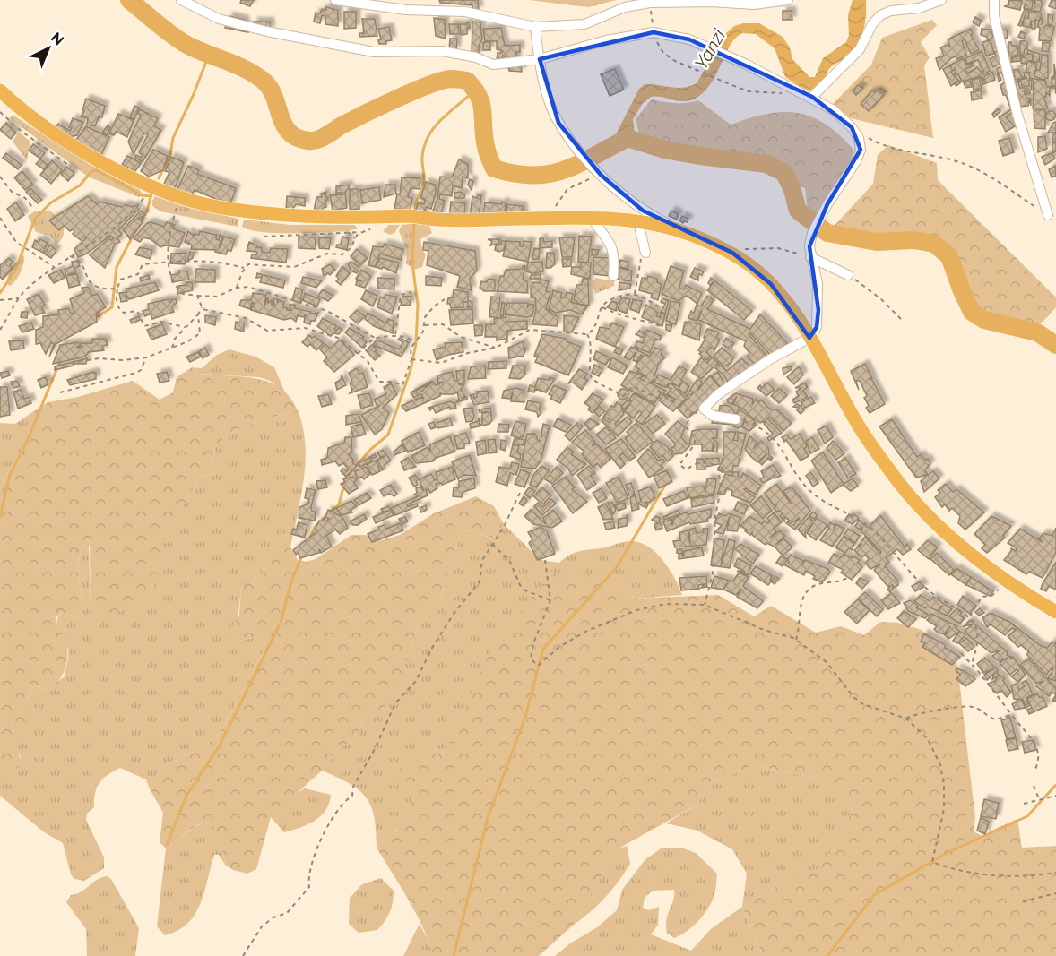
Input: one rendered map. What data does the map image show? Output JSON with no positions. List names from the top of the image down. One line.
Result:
{"water":["Yanzi"],"north":"top right"}
